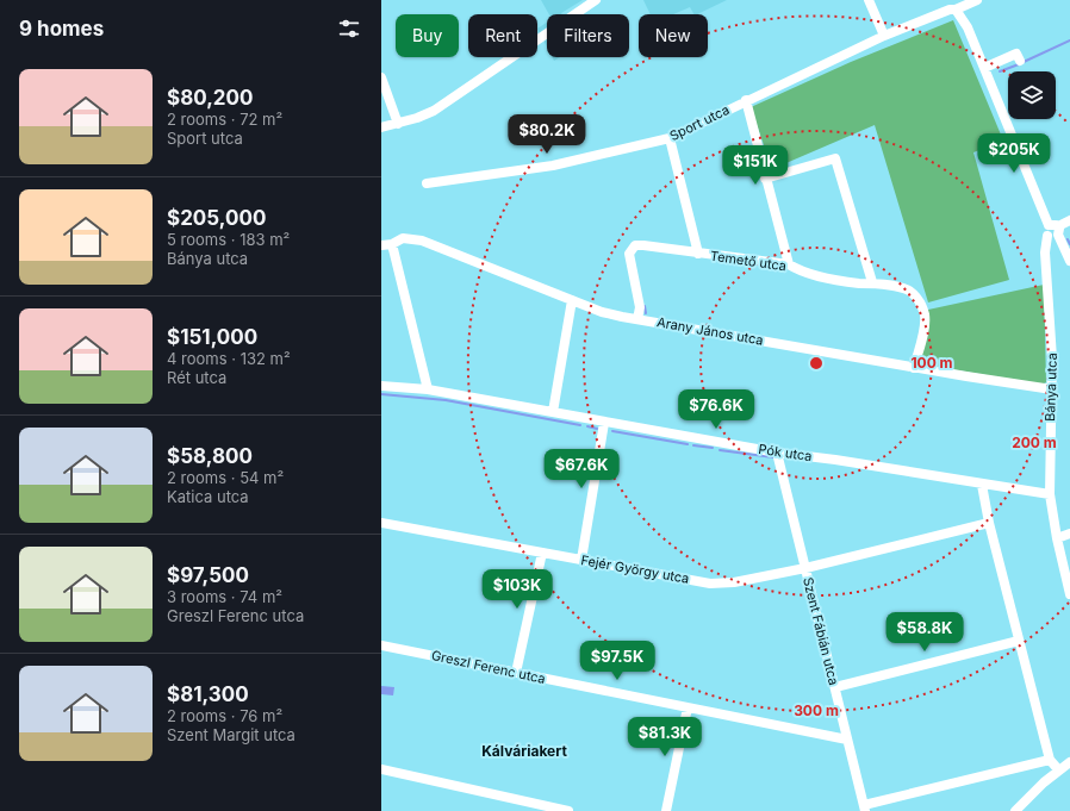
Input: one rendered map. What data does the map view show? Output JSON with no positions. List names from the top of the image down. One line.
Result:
{"streets":{"street":["Sport utca","Temető utca","Arany János utca","Bánya utca","Pók utca","Fejér György utca","Szent Fábián utca","Greszl Ferenc utca"]},"crossings":[["Sport utca","Bánya utca"],["Temető utca","Arany János utca"],["Arany János utca","Bánya utca"],["Bánya utca","Pók utca"],["Pók utca","Szent Fábián utca"],["Fejér György utca","Szent Fábián utca"],["Szent Fábián utca","Greszl Ferenc utca"]],"districts":["Kálváriakert"],"page":{"heading":"9 homes","chip":["Buy","Rent","Filters","New"],"list":[{"name":"$80,200","note":"2 rooms · 72 m² · Sport utca"},{"name":"$205,000","note":"5 rooms · 183 m² · Bánya utca"},{"name":"$151,000","note":"4 rooms · 132 m² · Rét utca"},{"name":"$58,800","note":"2 rooms · 54 m² · Katica utca"},{"name":"$97,500","note":"3 rooms · 74 m² · Greszl Ferenc utca"},{"name":"$81,300","note":"2 rooms · 76 m² · Szent Margit utca"}],"price":["$80.2K","$205K","$151K","$76.6K","$67.6K","$103K","$58.8K","$97.5K","$81.3K"]},"rings":["100 m","200 m","300 m"]}
